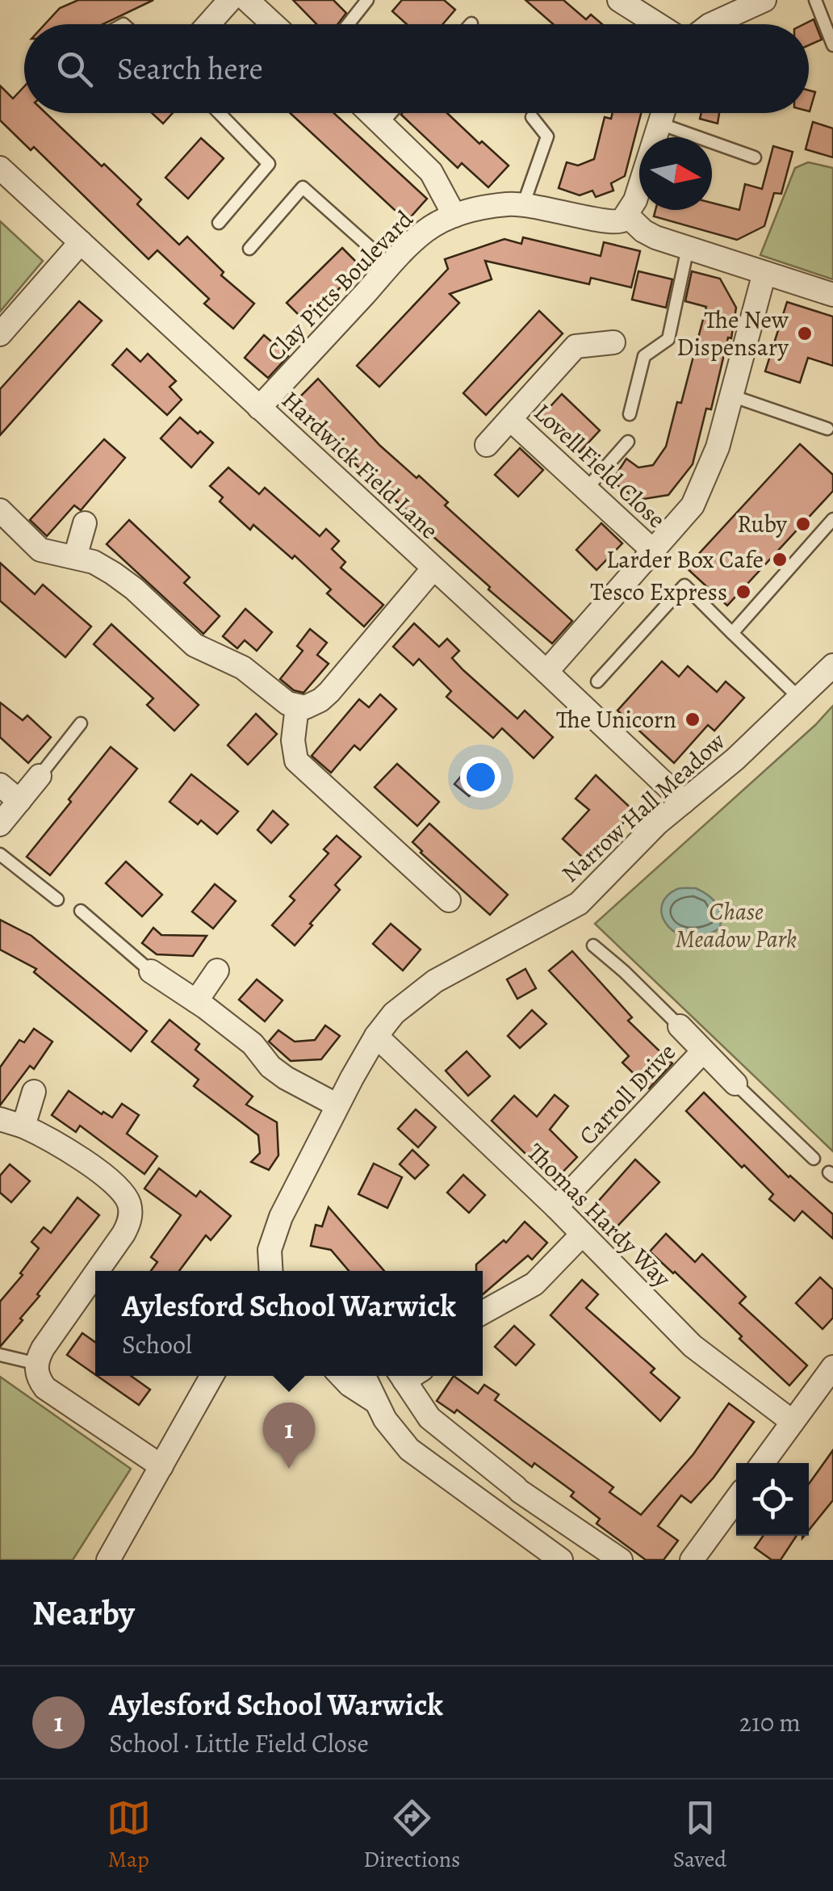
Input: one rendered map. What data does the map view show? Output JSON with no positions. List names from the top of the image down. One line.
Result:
{"streets":{"street":["Clay Pitts Boulevard","Hardwick Field Lane","Lovell Field Close","Narrow Hall Meadow","Carroll Drive","Thomas Hardy Way"]},"crossings":[["Clay Pitts Boulevard","Hardwick Field Lane"],["Hardwick Field Lane","Narrow Hall Meadow"],["Narrow Hall Meadow","Thomas Hardy Way"],["Carroll Drive","Thomas Hardy Way"]],"parks":["Chase Meadow Park"],"places":["The New Dispensary","Ruby","Larder Box Cafe","Tesco Express","The Unicorn"],"north":"right","page":{"search":"Search here","popup":["Aylesford School Warwick","School"],"pins":"1","heading":"Nearby","list":[{"mark":"1","name":"Aylesford School Warwick","note":"School · Little Field Close","value":"210 m"}],"nav":["Map","Directions","Saved"]}}
